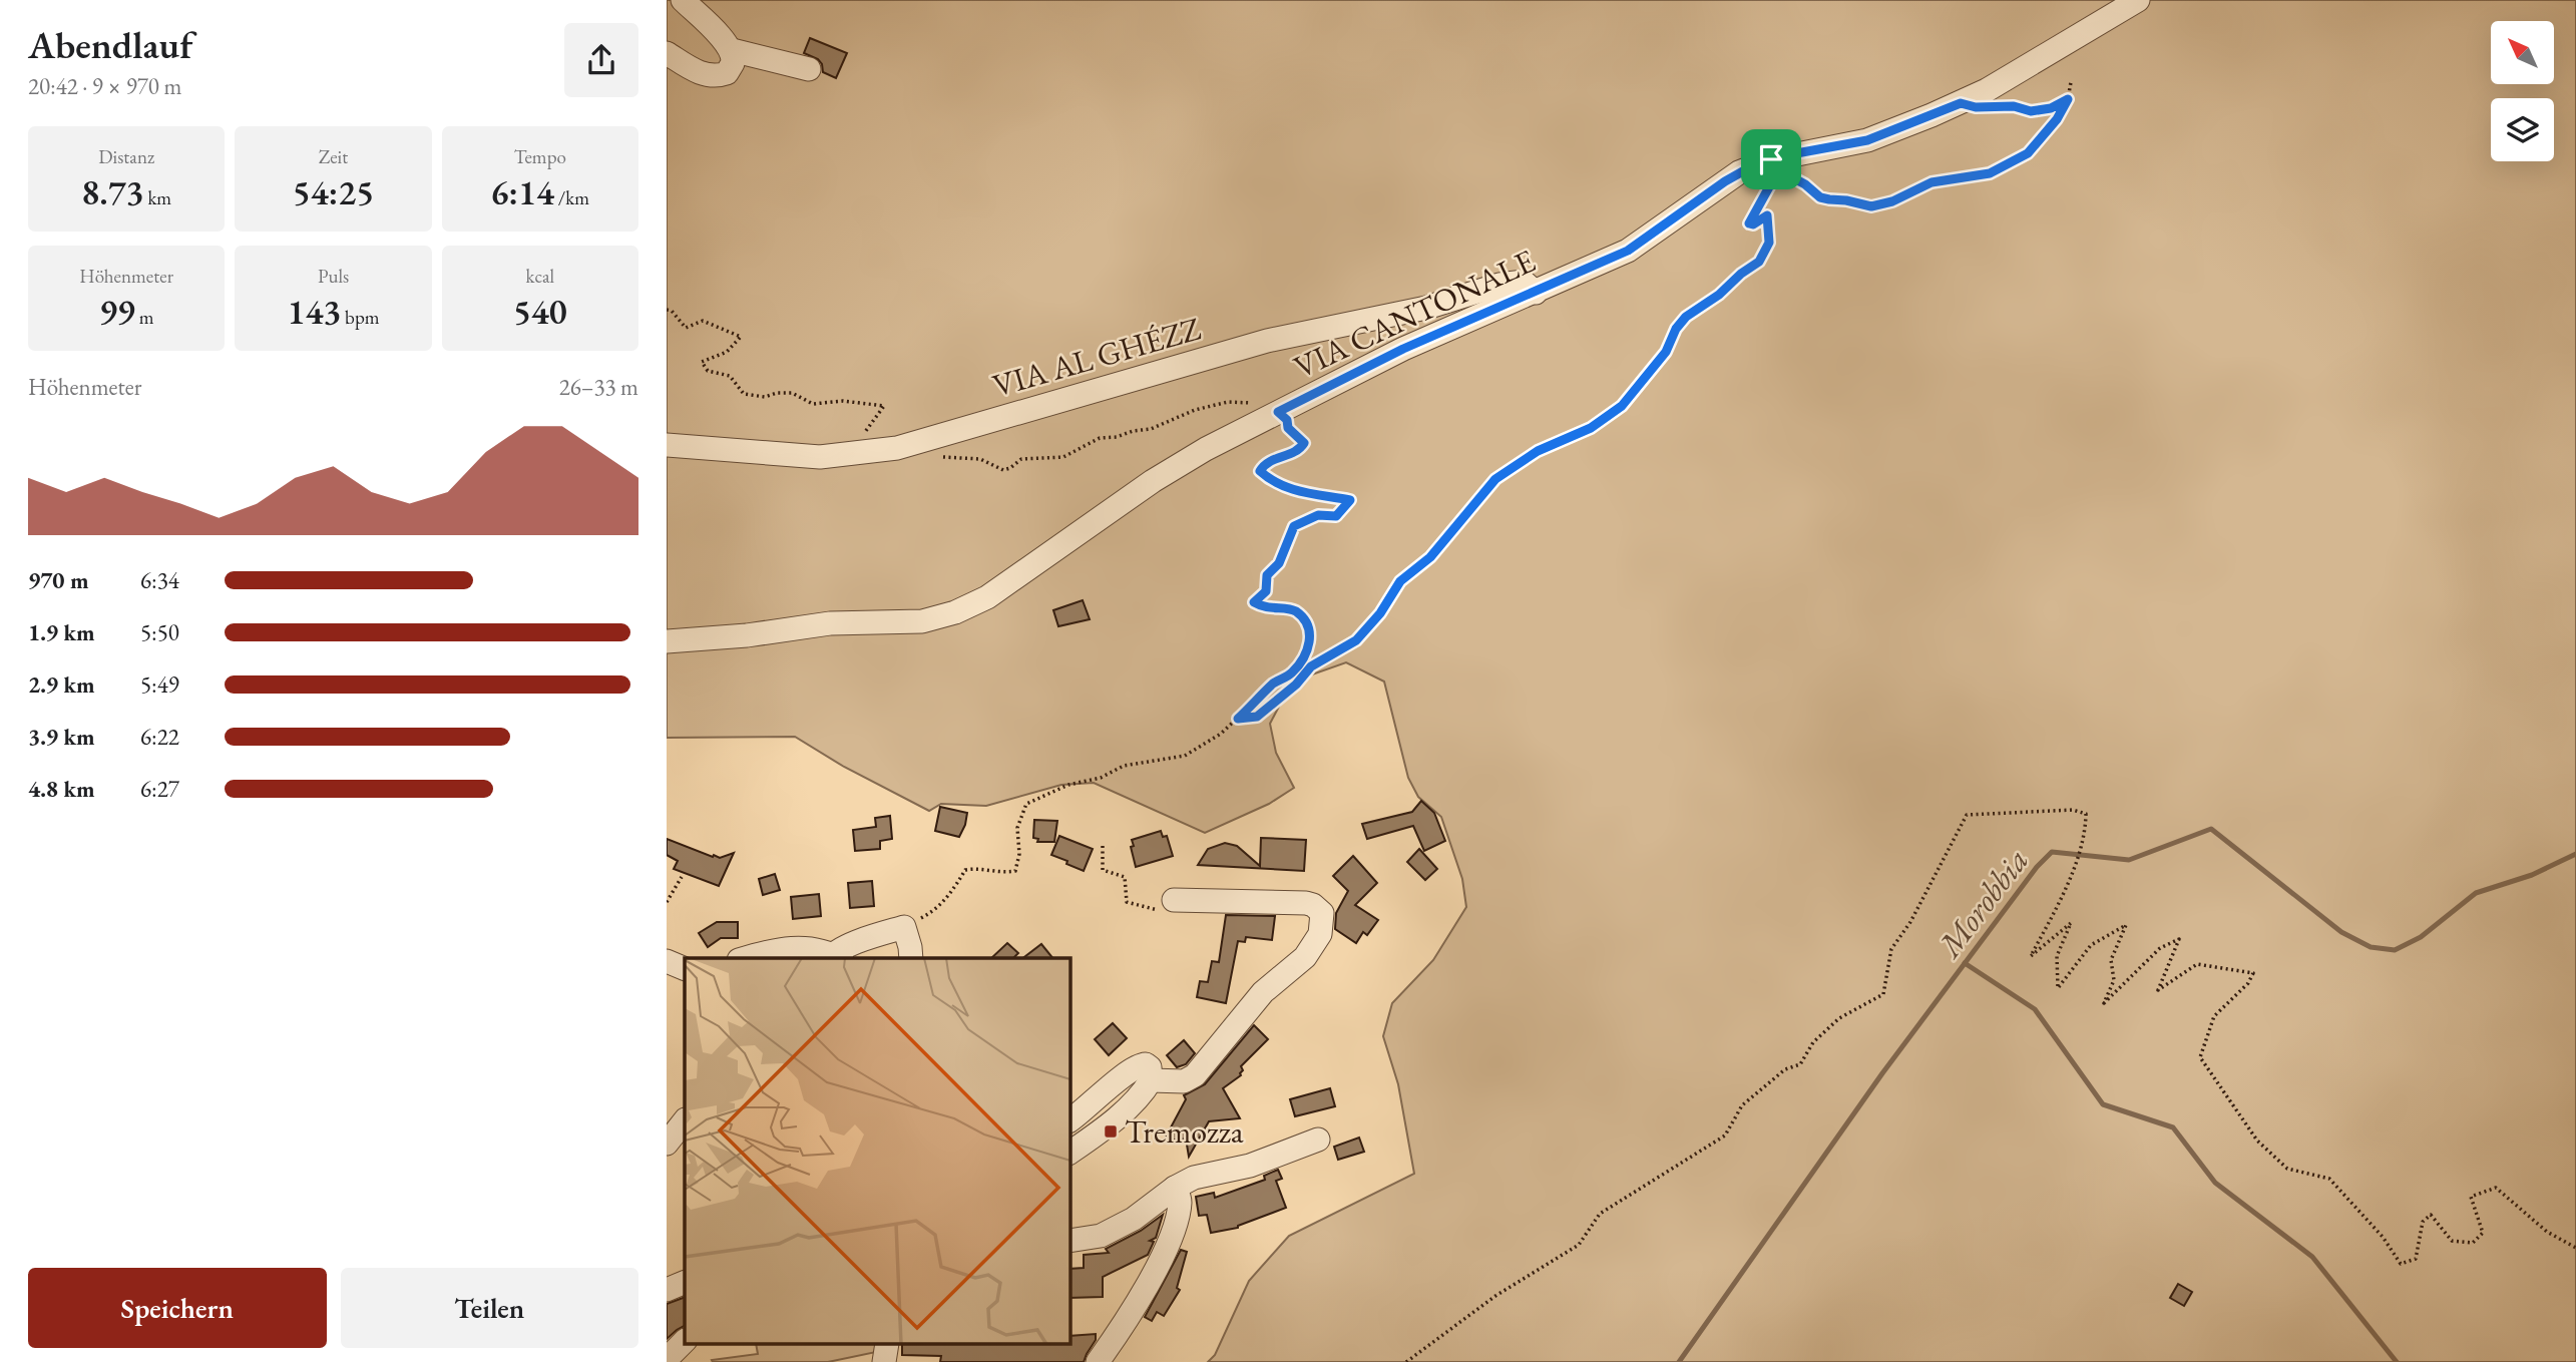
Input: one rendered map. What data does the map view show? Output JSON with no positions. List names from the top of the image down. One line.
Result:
{"streets":{"street":["VIA CANTONALE","VIA AL GHÉZZ"]},"crossings":[["VIA CANTONALE","VIA AL GHÉZZ"]],"water":["Morobbia"],"places":{"transit":["Tremozza"]},"north":"top left","page":{"heading":["Abendlauf","20:42 · 9 × 970 m"],"stats":[["Distanz","8.73 km"],["Zeit","54:25"],["Tempo","6:14 /km"],["Höhenmeter","99 m"],["Puls","143 bpm"],["kcal","540"]],"chart":["Höhenmeter","26–33 m"],"list":[{"name":"970 m","note":"6:34"},{"name":"1.9 km","note":"5:50"},{"name":"2.9 km","note":"5:49"},{"name":"3.9 km","note":"6:22"},{"name":"4.8 km","note":"6:27"}],"buttons":["Speichern","Teilen"]}}
